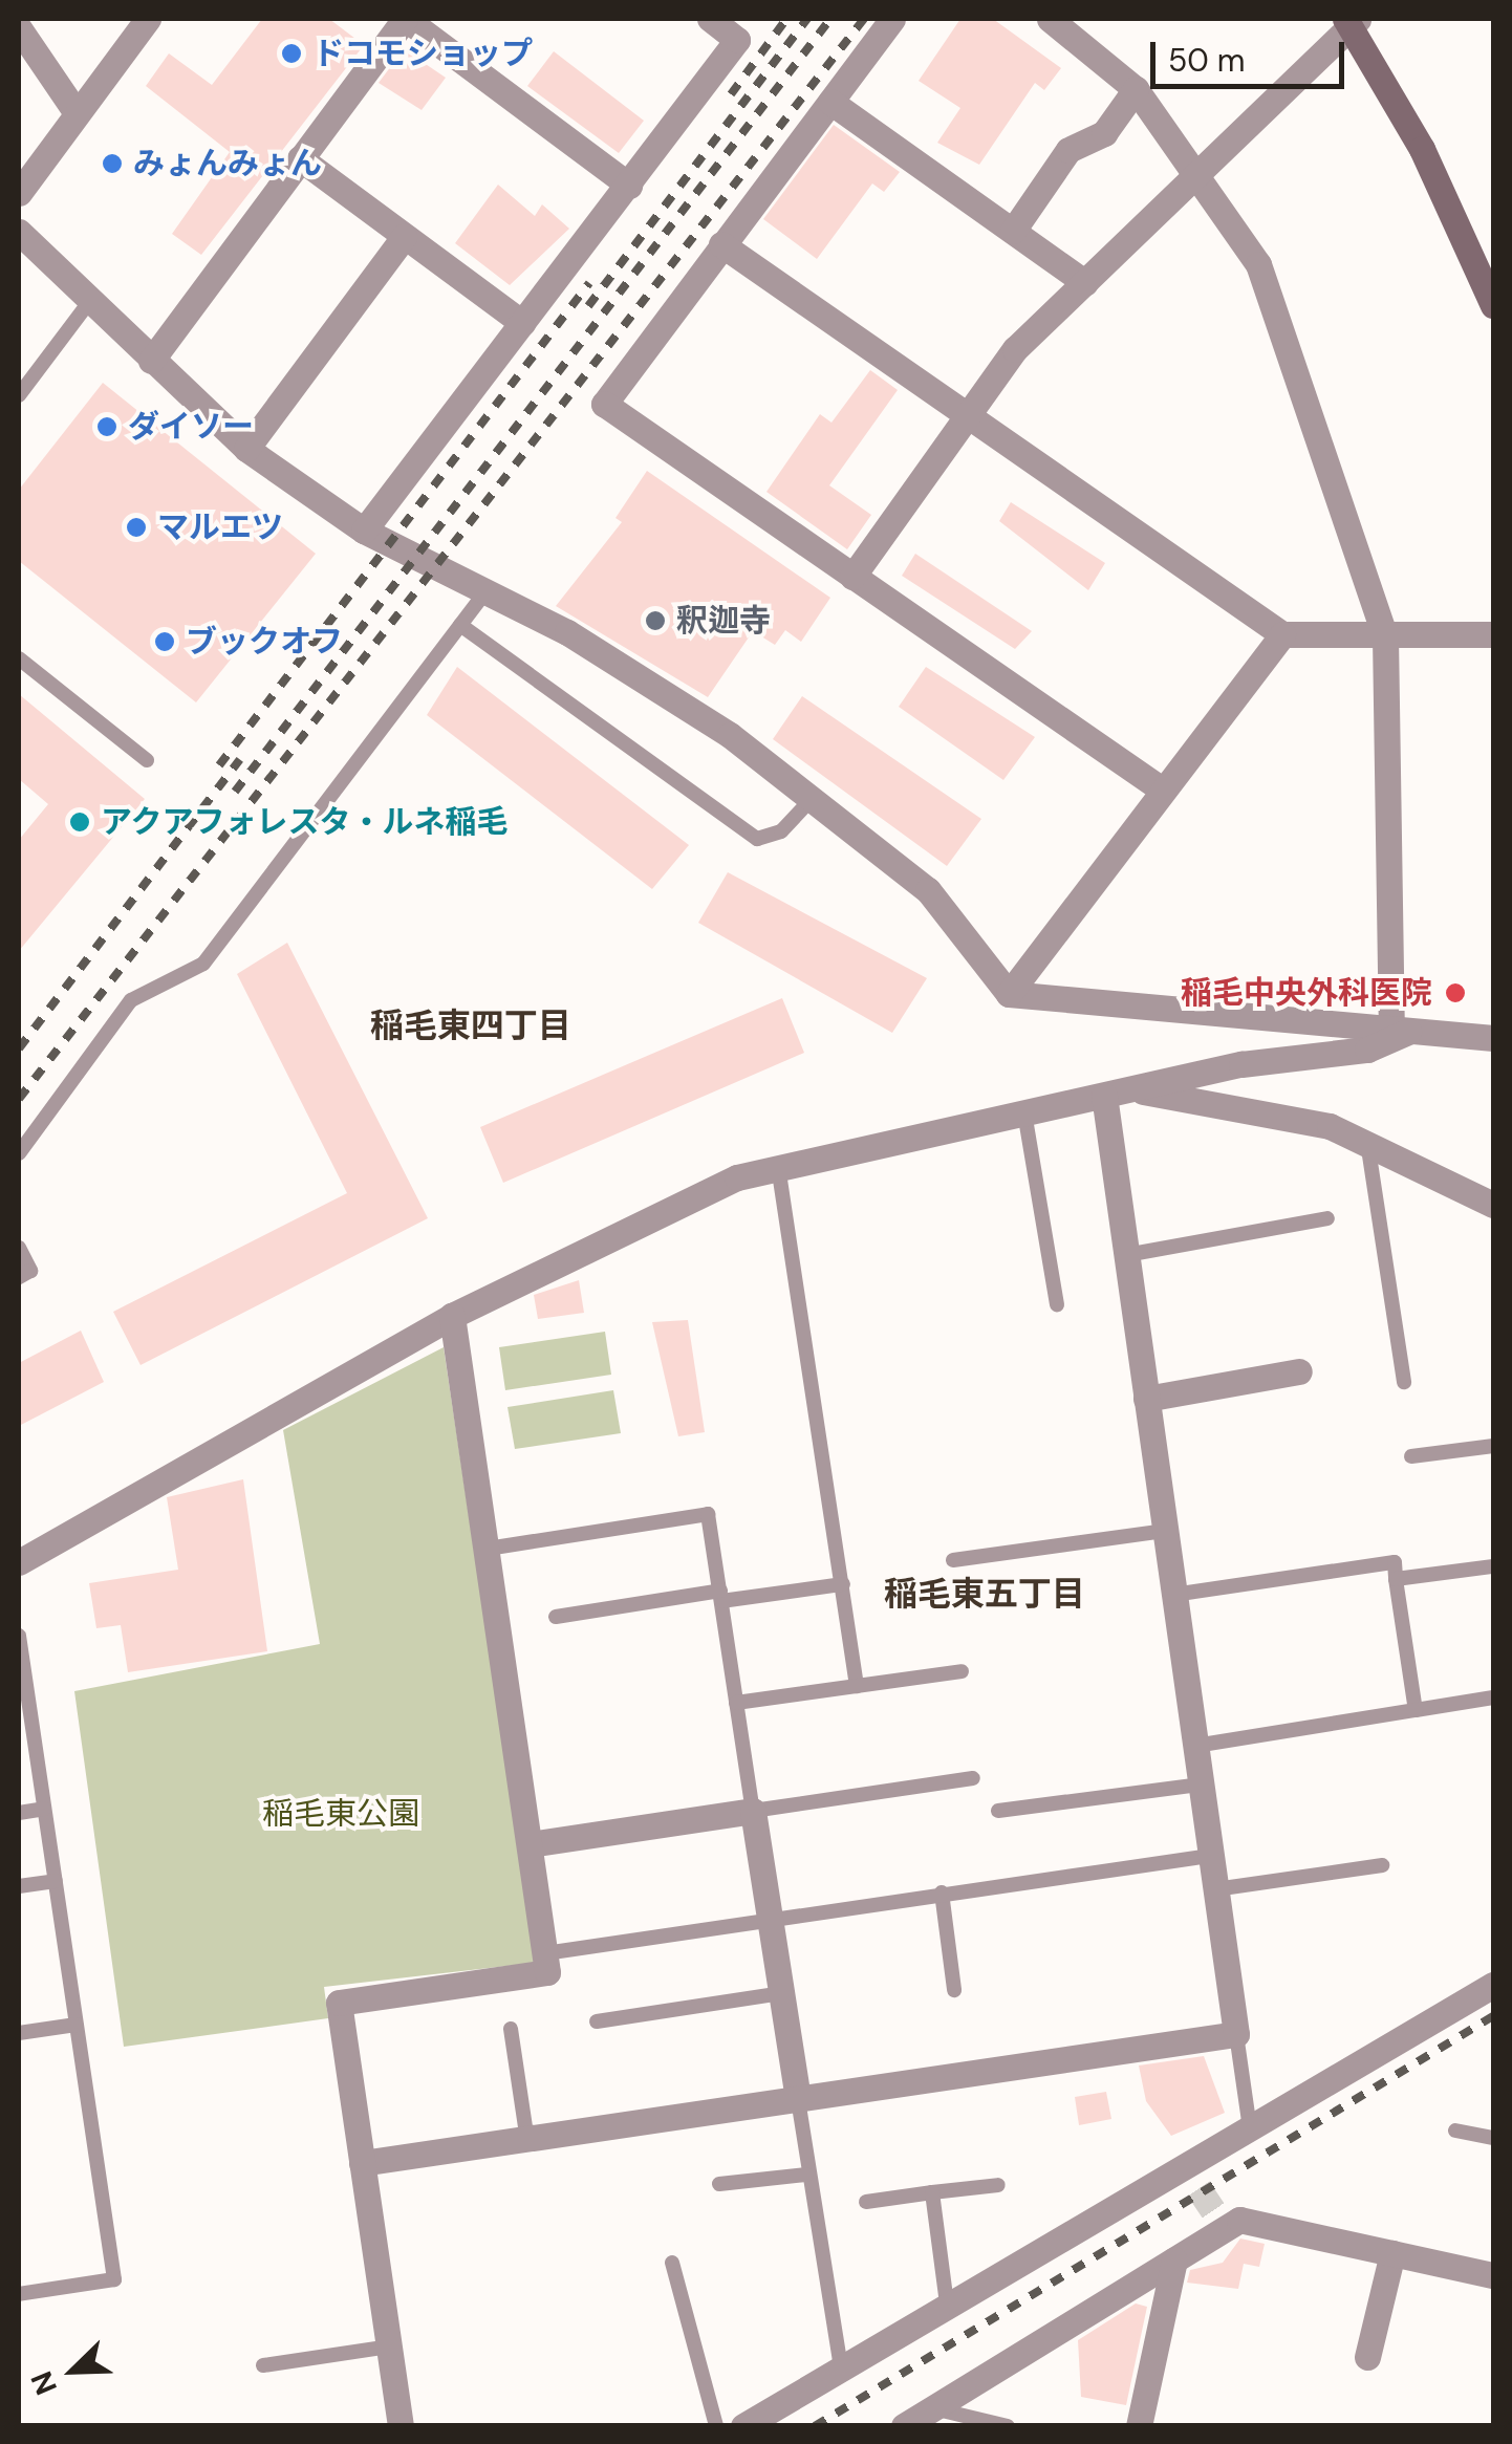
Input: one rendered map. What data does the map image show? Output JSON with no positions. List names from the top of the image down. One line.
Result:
{"districts":["稲毛東四丁目","稲毛東五丁目"],"parks":["稲毛東公園"],"places":["ドコモショップ","みょんみょん","ダイソー","マルエツ","釈迦寺","ブックオフ","アクアフォレスタ・ルネ稲毛","稲毛中央外科医院"],"scale_bar":"50 m","north":"bottom left"}
